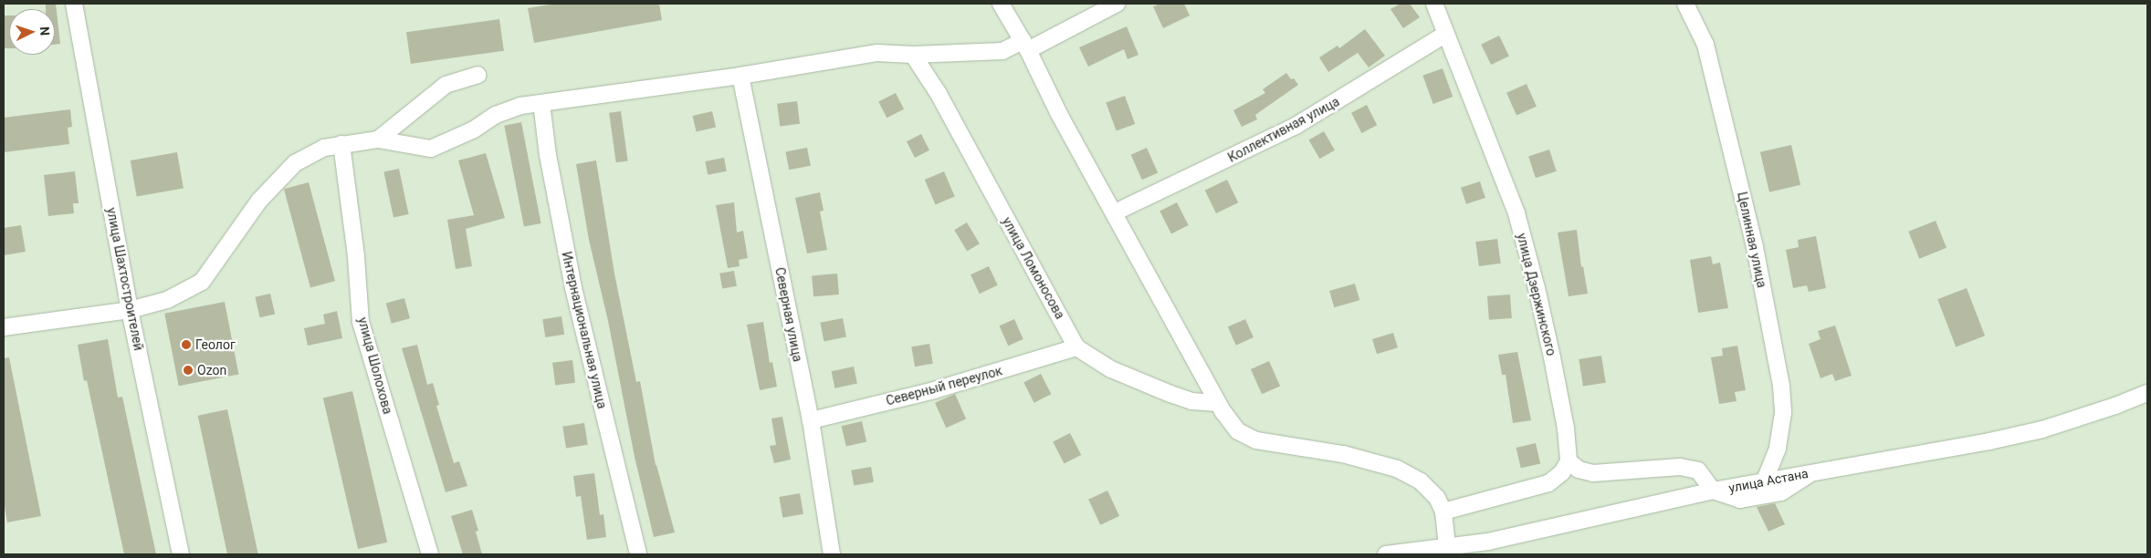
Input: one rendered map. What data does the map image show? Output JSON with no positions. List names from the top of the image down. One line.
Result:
{"streets":{"street":["Коллективная улица","Целинная улица","улица Ломоносова","улица Шахтостроителей","улица Дзержинского","Северная улица","Интернациональная улица","улица Шолохова","Северный переулок","улица Астана"]},"crossings":[["Коллективная улица","улица Дзержинского"],["Целинная улица","улица Астана"],["улица Ломоносова","Северный переулок"],["Северная улица","Северный переулок"]],"places":["Геолог","Ozon"],"north":"right"}
